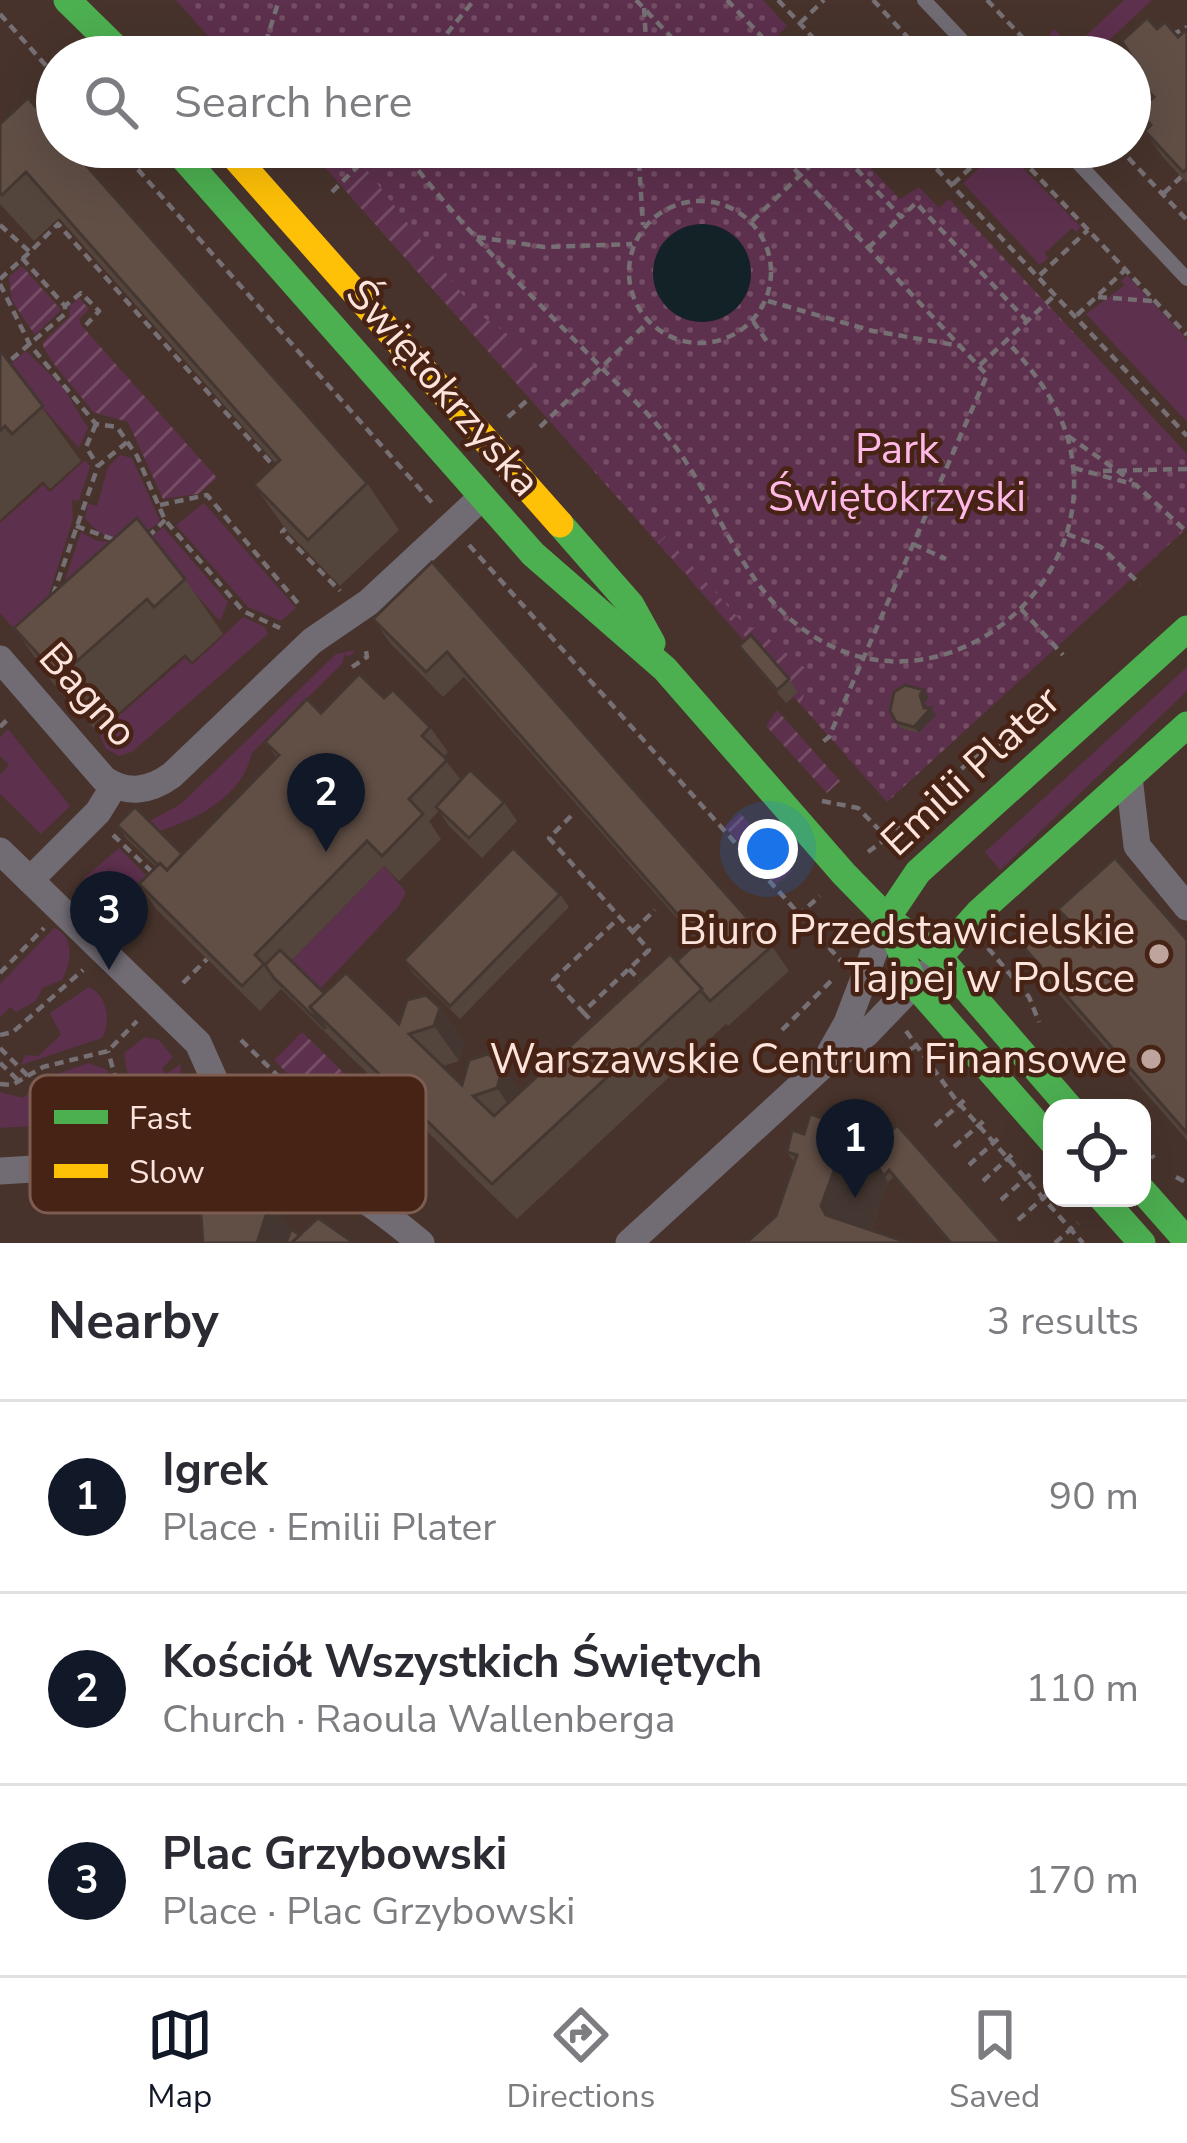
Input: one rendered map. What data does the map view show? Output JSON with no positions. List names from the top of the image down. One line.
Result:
{"streets":{"street":["Świętokrzyska","Bagno","Emilii Plater"]},"crossings":[["Świętokrzyska","Emilii Plater"]],"parks":["Park Świętokrzyski"],"places":["Biuro Przedstawicielskie Tajpej w Polsce","Warszawskie Centrum Finansowe"],"legend":["Fast","Slow"],"page":{"search":"Search here","pins":["2","3","1"],"heading":["Nearby","3 results"],"list":[{"mark":"1","name":"Igrek","note":"Place · Emilii Plater","value":"90 m"},{"mark":"2","name":"Kościół Wszystkich Świętych","note":"Church · Raoula Wallenberga","value":"110 m"},{"mark":"3","name":"Plac Grzybowski","note":"Place · Plac Grzybowski","value":"170 m"}],"nav":["Map","Directions","Saved"]}}
